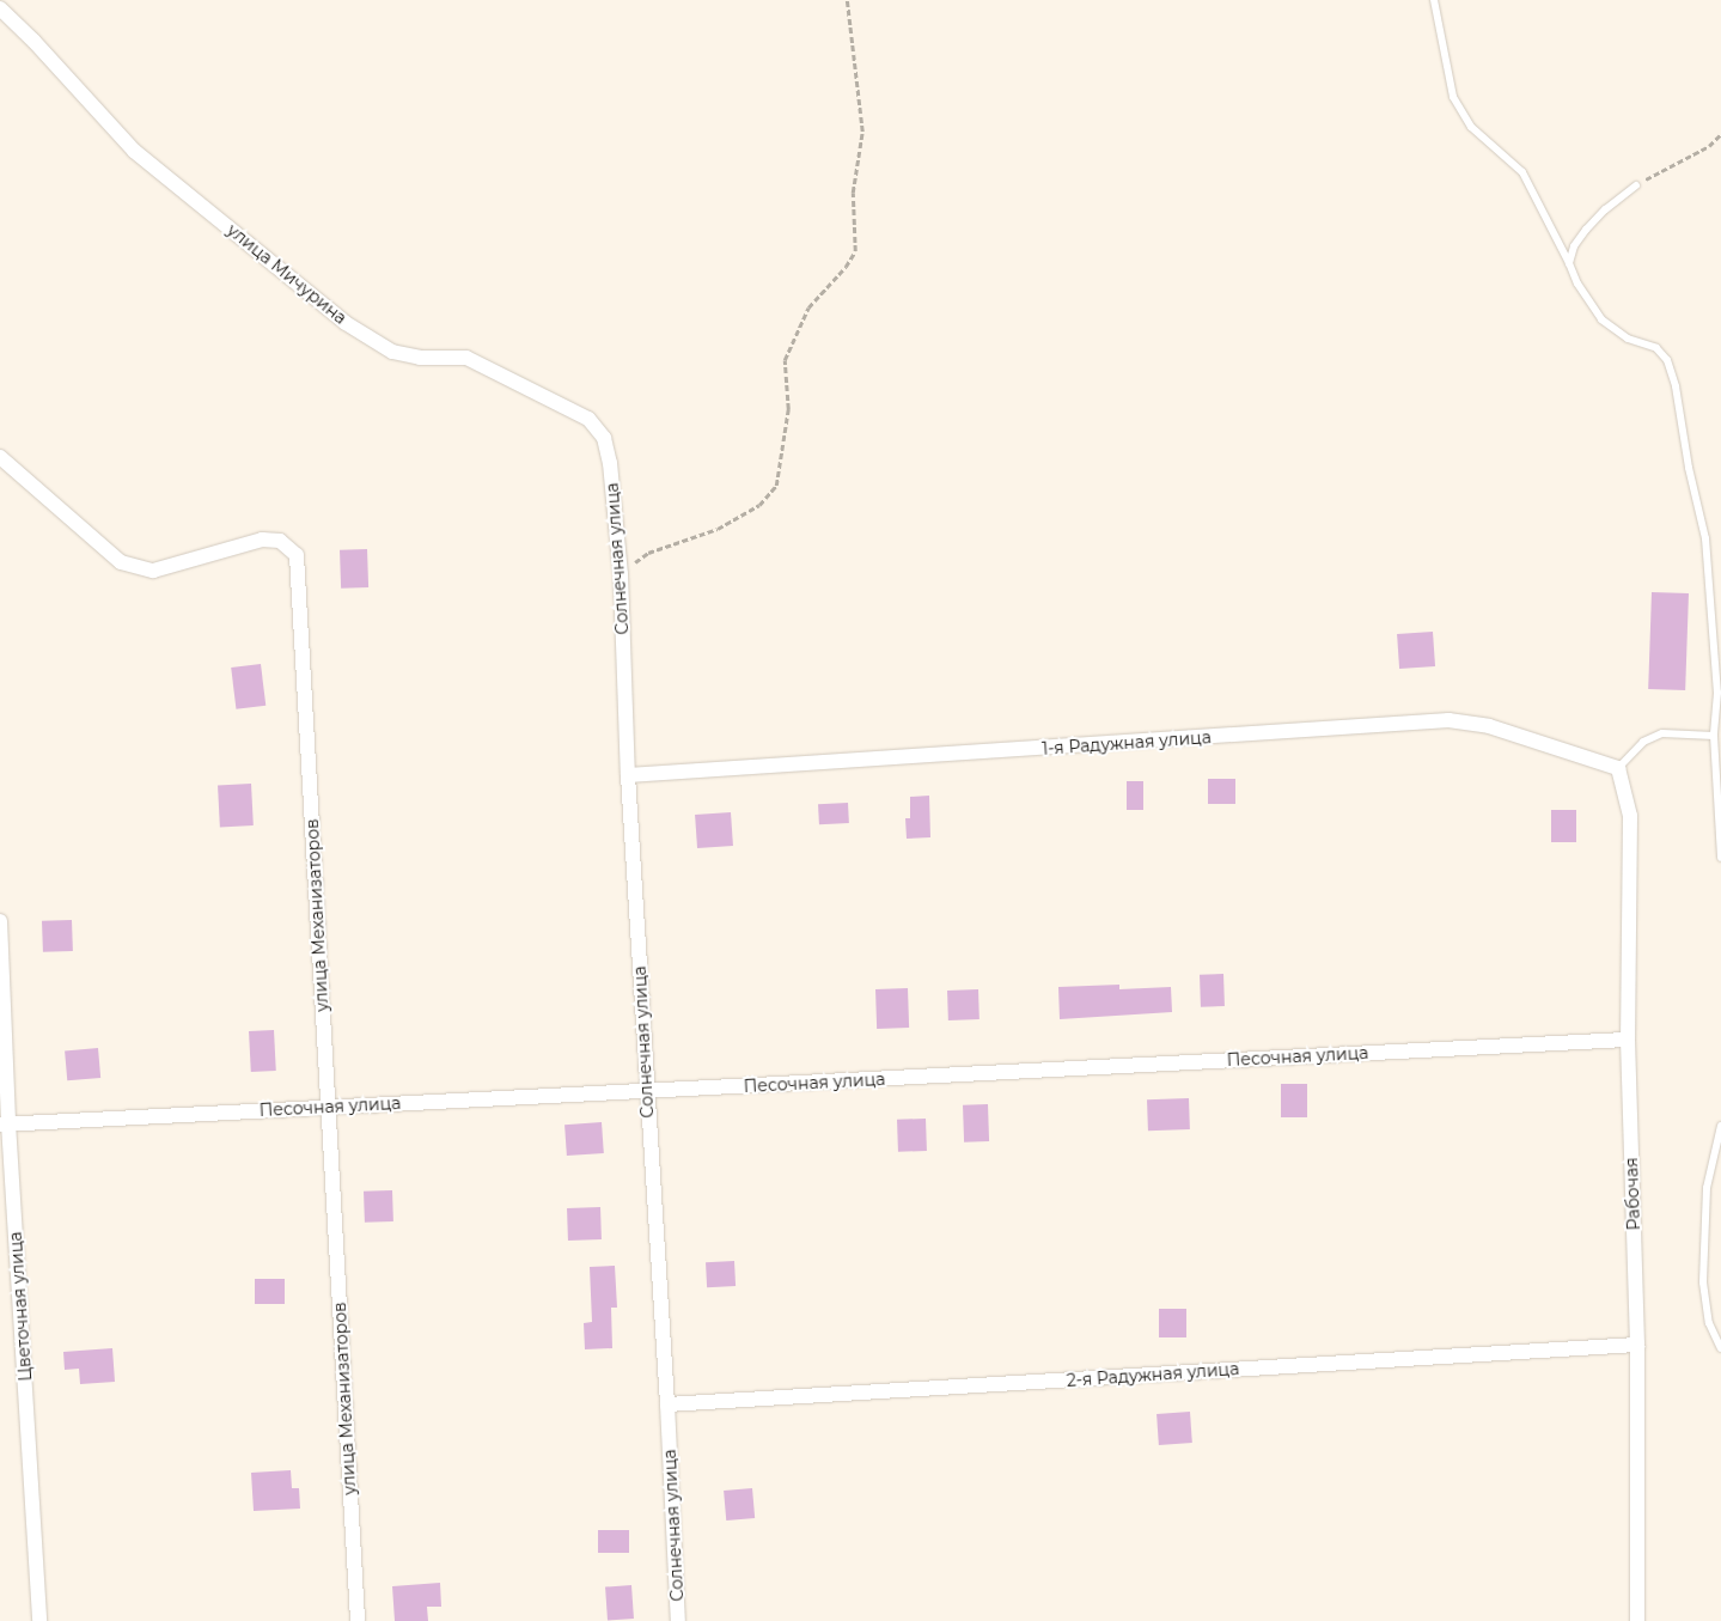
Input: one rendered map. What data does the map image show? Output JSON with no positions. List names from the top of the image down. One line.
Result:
{"streets":{"street":["улица Мичурина","Солнечная улица","1-я Радужная улица","улица Механизаторов","Песочная улица","Рабочая","Цветочная улица","2-я Радужная улица"]},"crossings":[["улица Мичурина","Солнечная улица"],["Солнечная улица","1-я Радужная улица"],["Солнечная улица","Песочная улица"],["Солнечная улица","2-я Радужная улица"],["1-я Радужная улица","Рабочая"],["улица Механизаторов","Песочная улица"],["Песочная улица","Рабочая"],["Песочная улица","Цветочная улица"],["Рабочая","2-я Радужная улица"]]}
